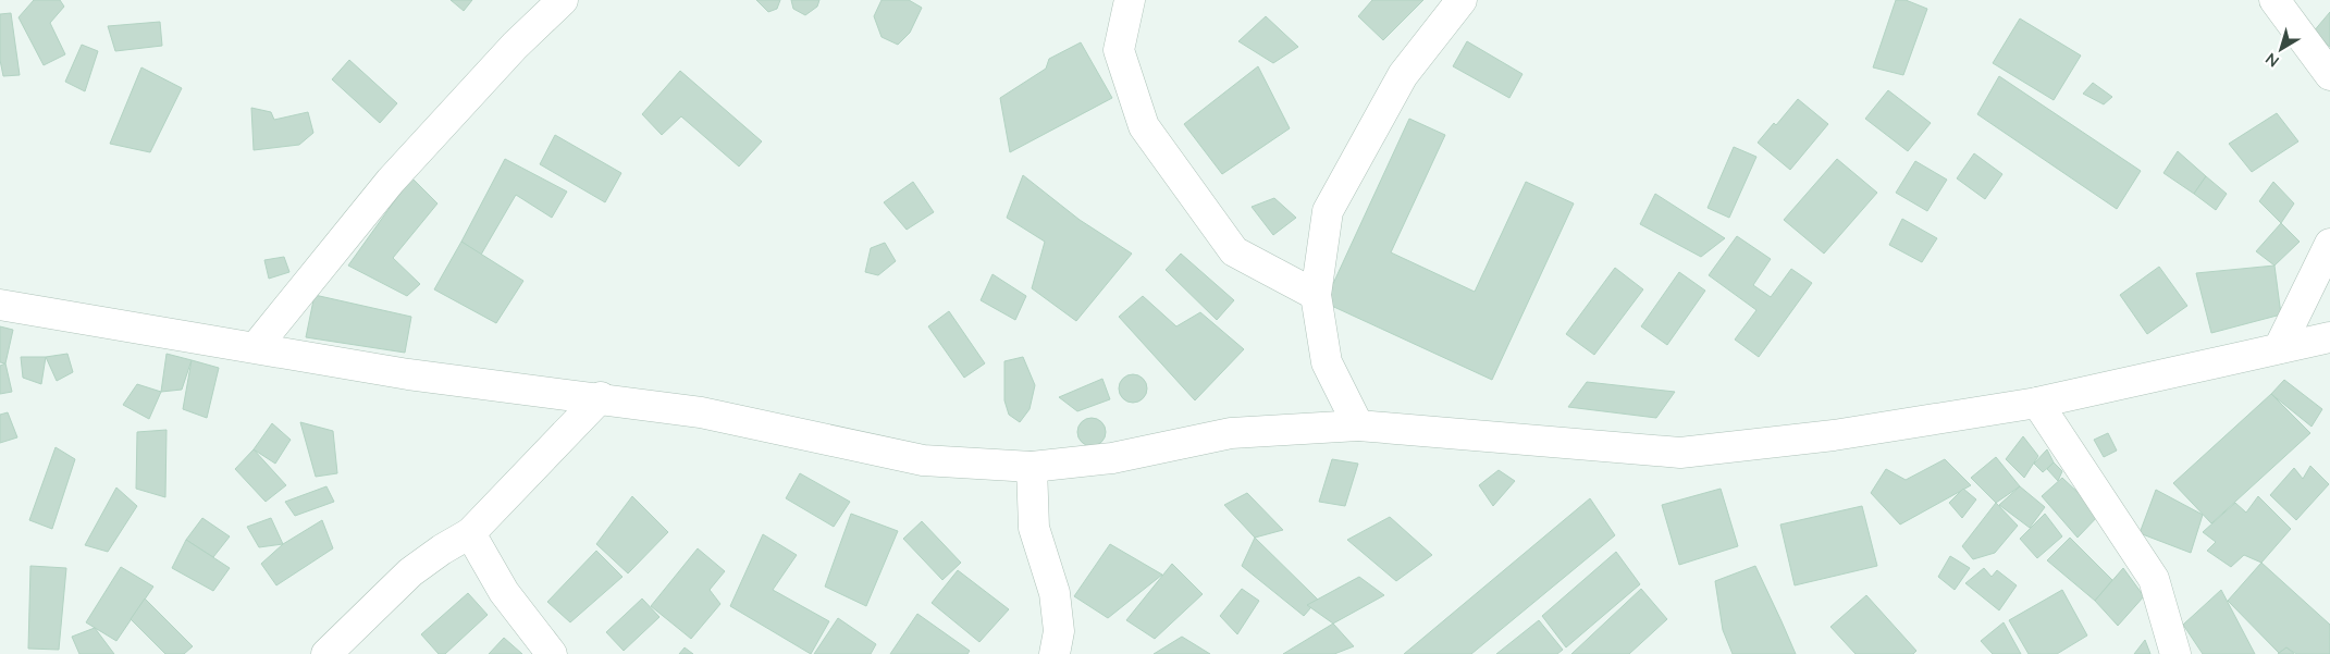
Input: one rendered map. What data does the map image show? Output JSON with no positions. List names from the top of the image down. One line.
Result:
{"north":"bottom left"}
